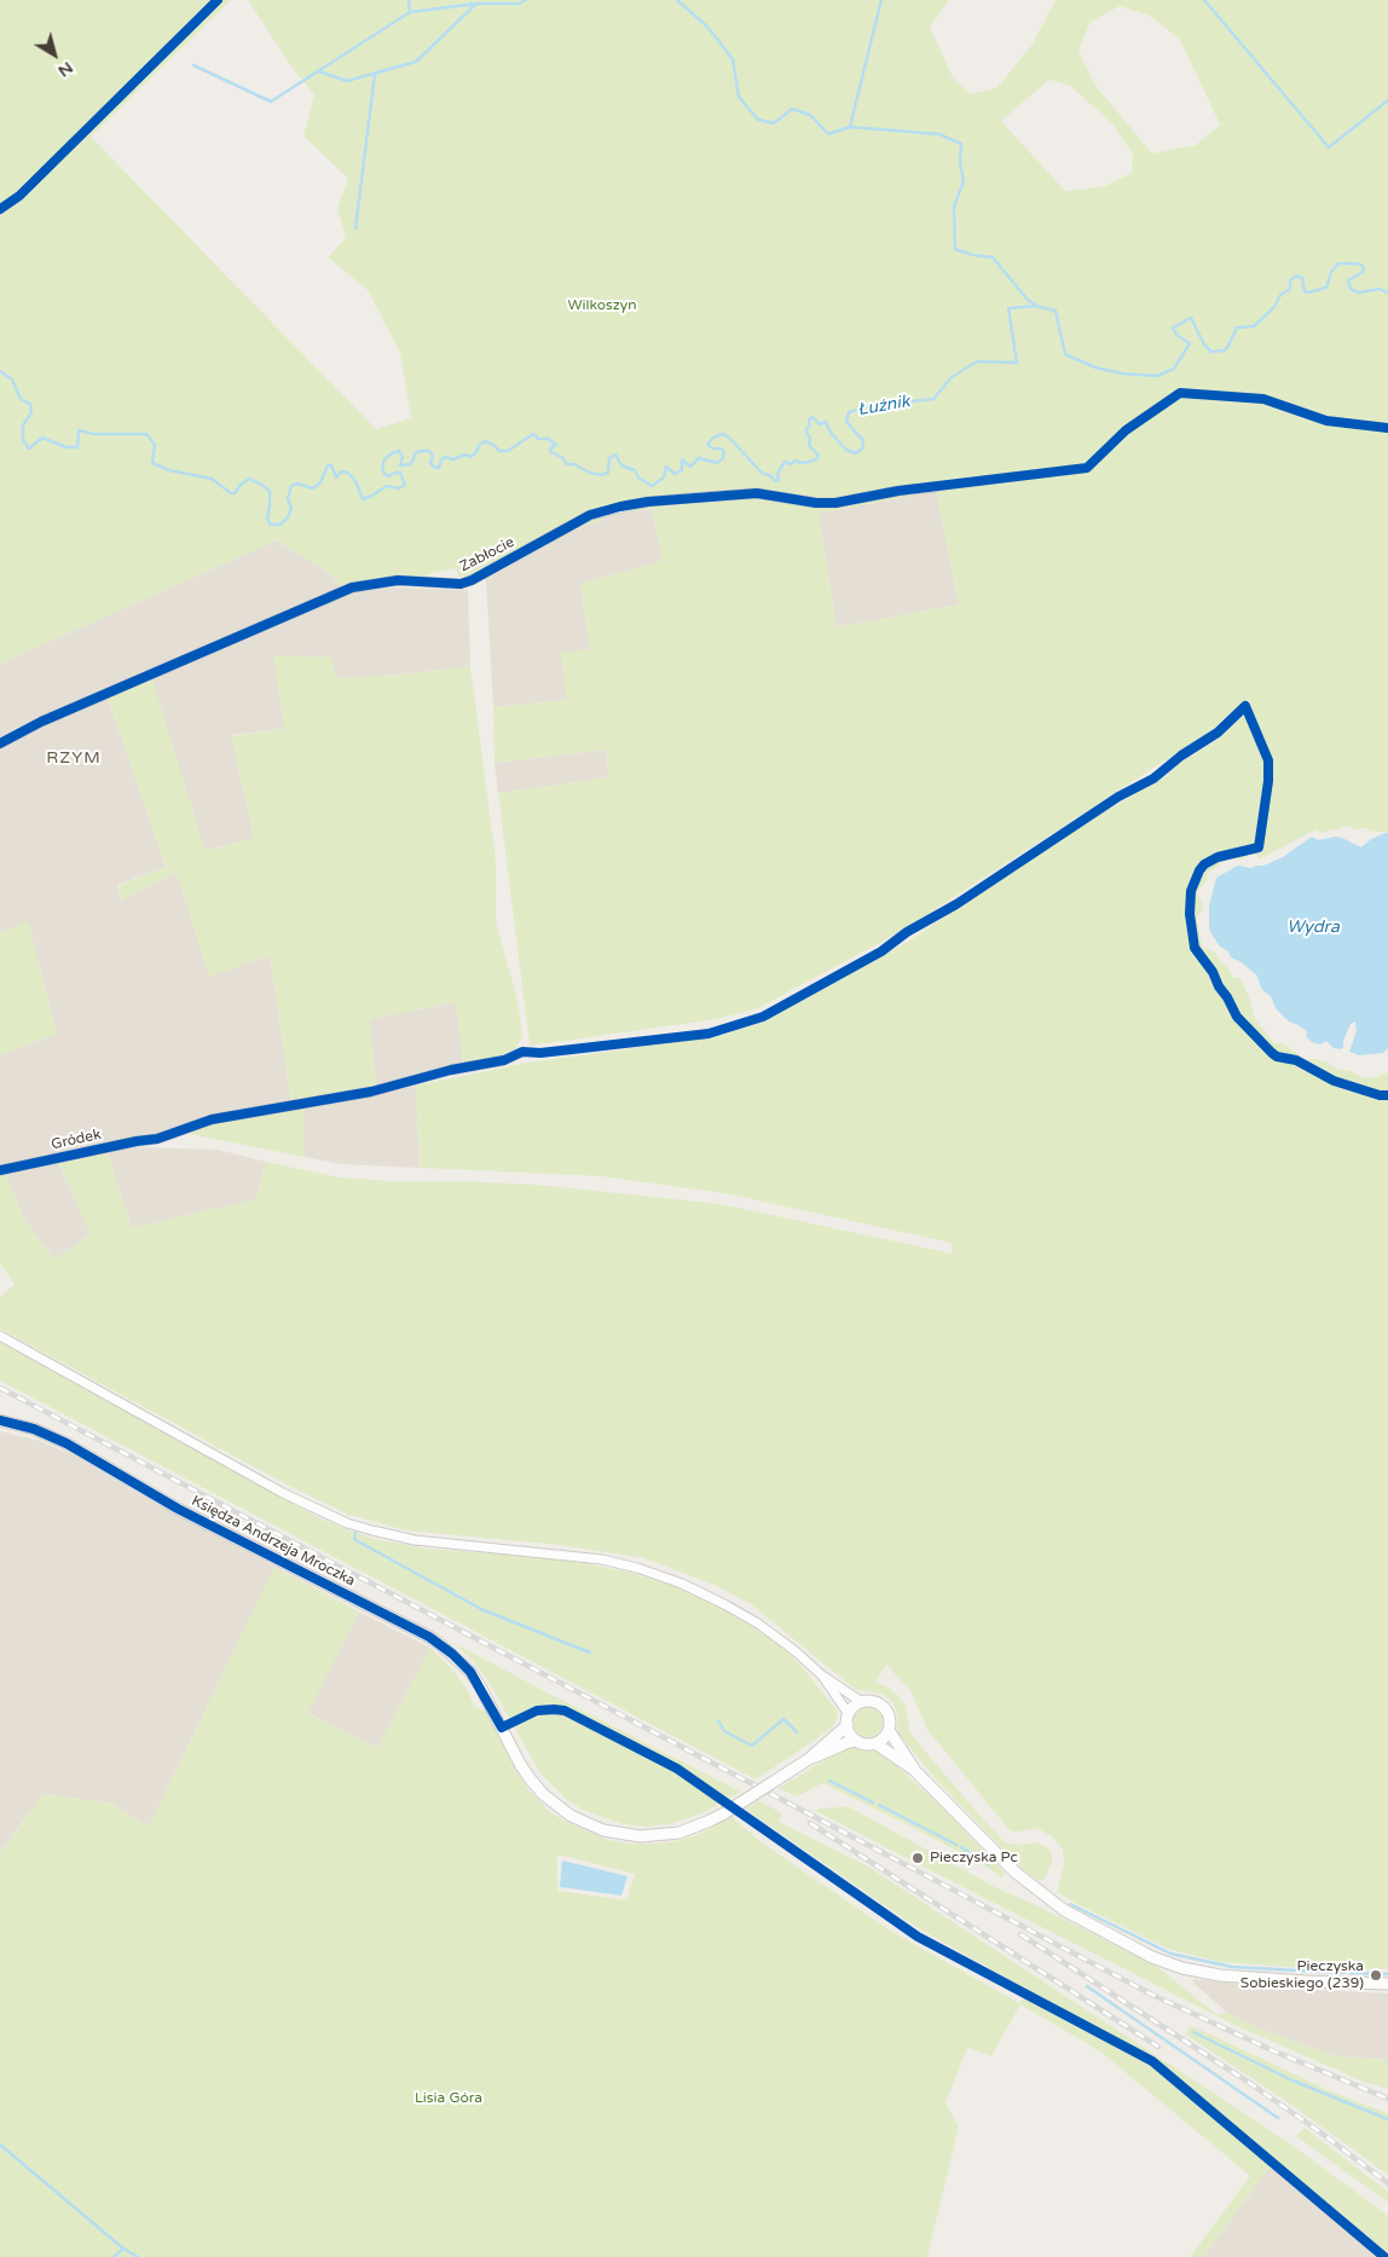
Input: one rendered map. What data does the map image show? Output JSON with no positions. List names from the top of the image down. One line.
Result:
{"streets":{"street":["Zabłocie","Gródek","Księdza Andrzeja Mroczka"]},"districts":["RZYM"],"water":["Łużnik","Wydra"],"parks":["Wilkoszyn","Lisia Góra"],"places":["Pieczyska Pc","Pieczyska Sobieskiego (239)"],"north":"bottom right"}
